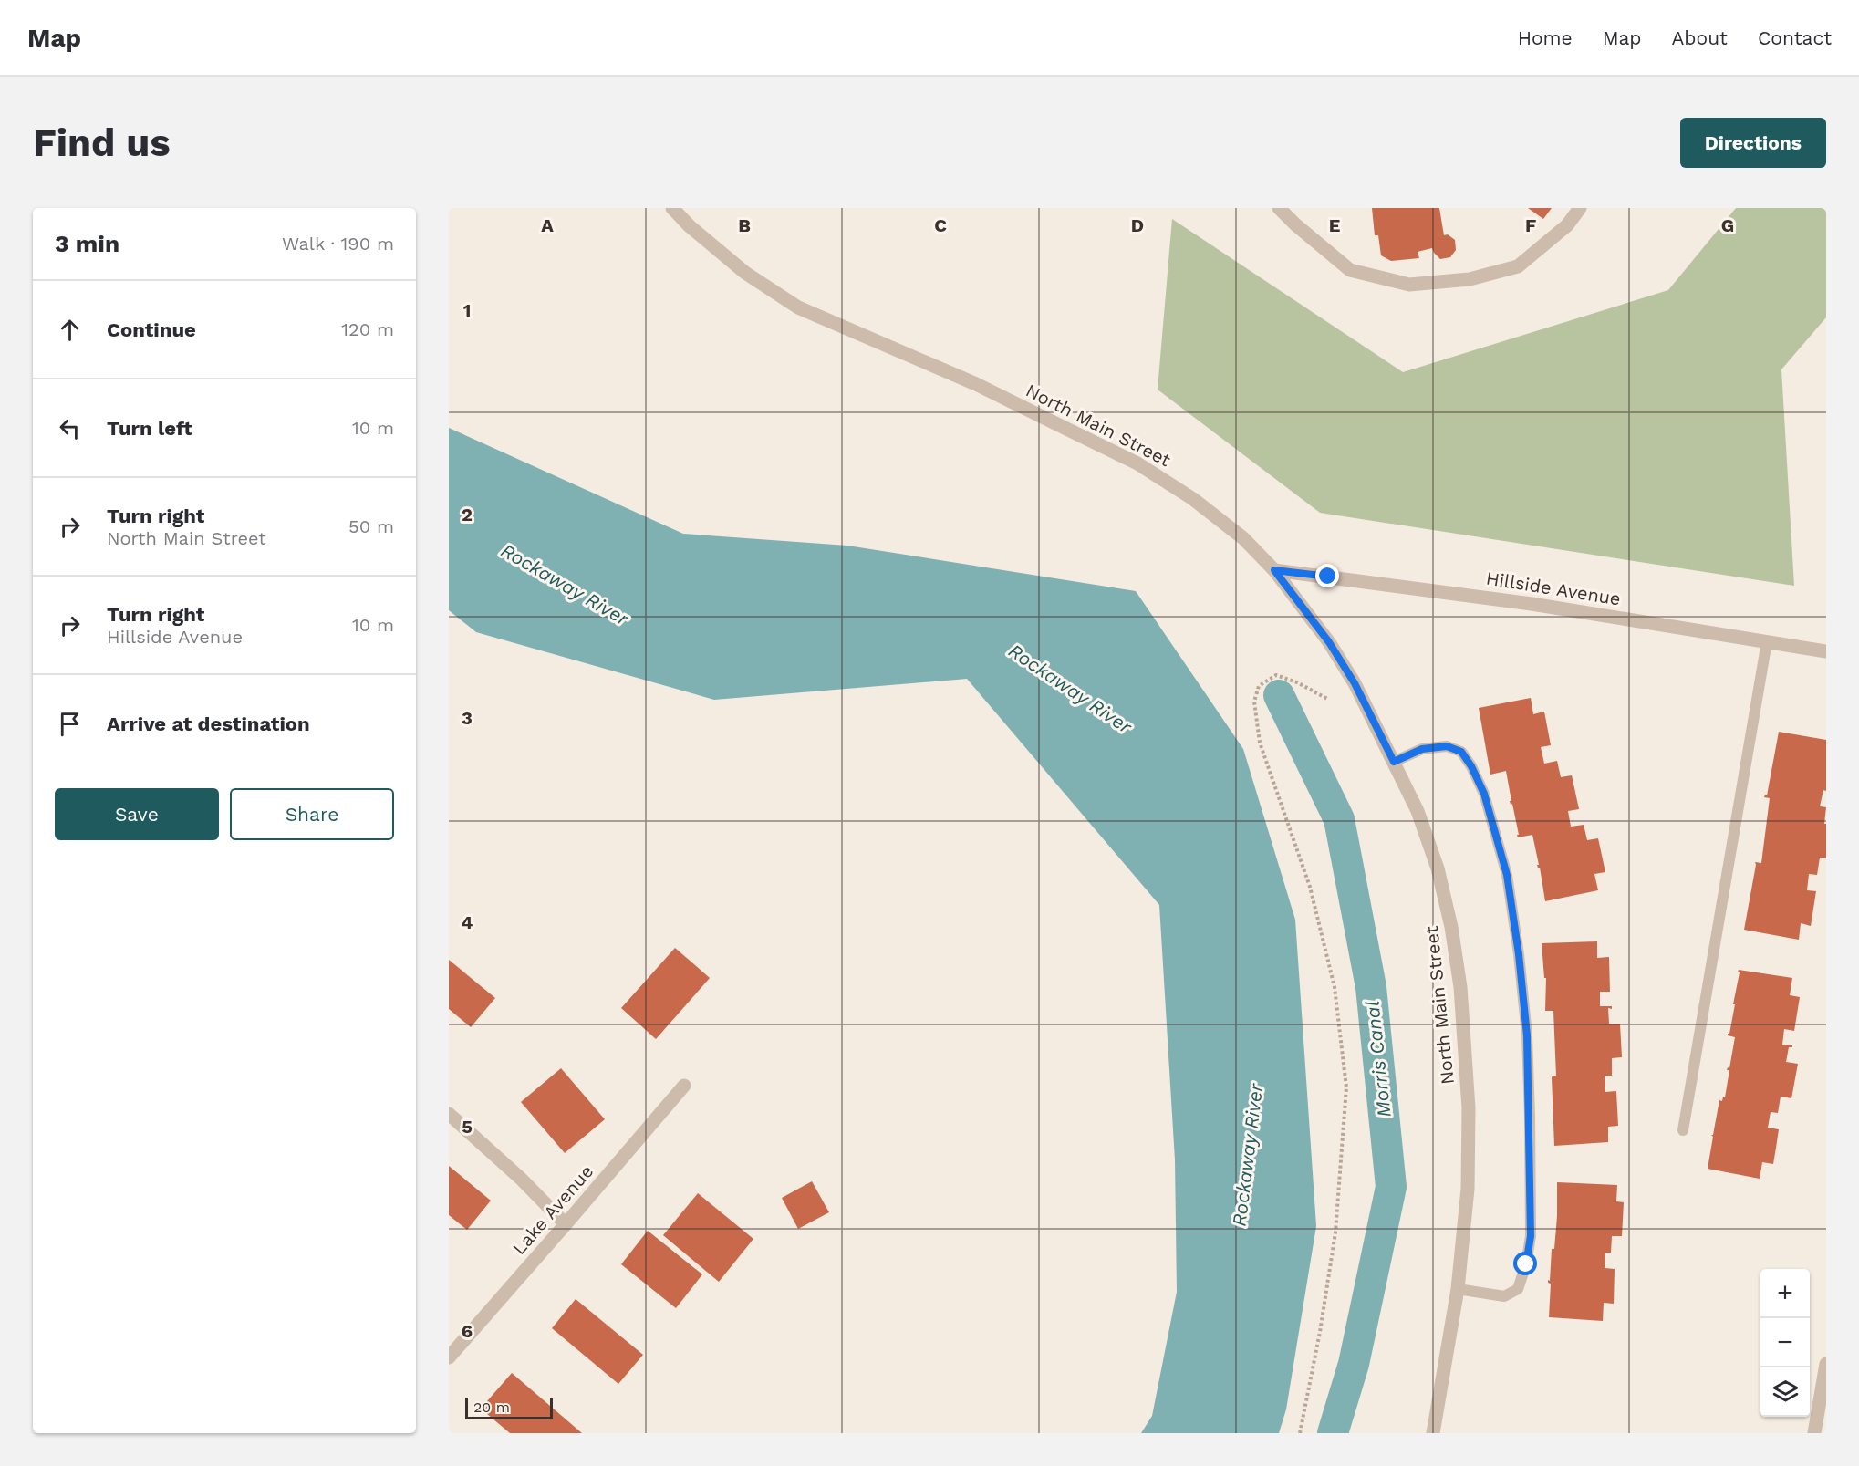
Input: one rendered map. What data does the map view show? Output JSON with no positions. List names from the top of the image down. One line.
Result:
{"streets":{"street":["North Main Street","Hillside Avenue","Lake Avenue"]},"crossings":[["North Main Street","Hillside Avenue"]],"water":["Rockaway River","Morris Canal"],"scale_bar":"20 m","page":{"header":"Map","nav":["Home","Map","About","Contact"],"buttons":["Directions",["Save","Share"]],"title":"Find us","heading":["3 min","Walk · 190 m"],"list":[["Continue","120 m"],["Turn left","10 m"],["Turn right","North Main Street","50 m"],["Turn right","Hillside Avenue","10 m"],"Arrive at destination"],"map_buttons":["+","−"],"scale":"20 m"},"grid":{"columns":["A","B","C","D","E","F","G"],"rows":["1","2","3","4","5","6"]}}
